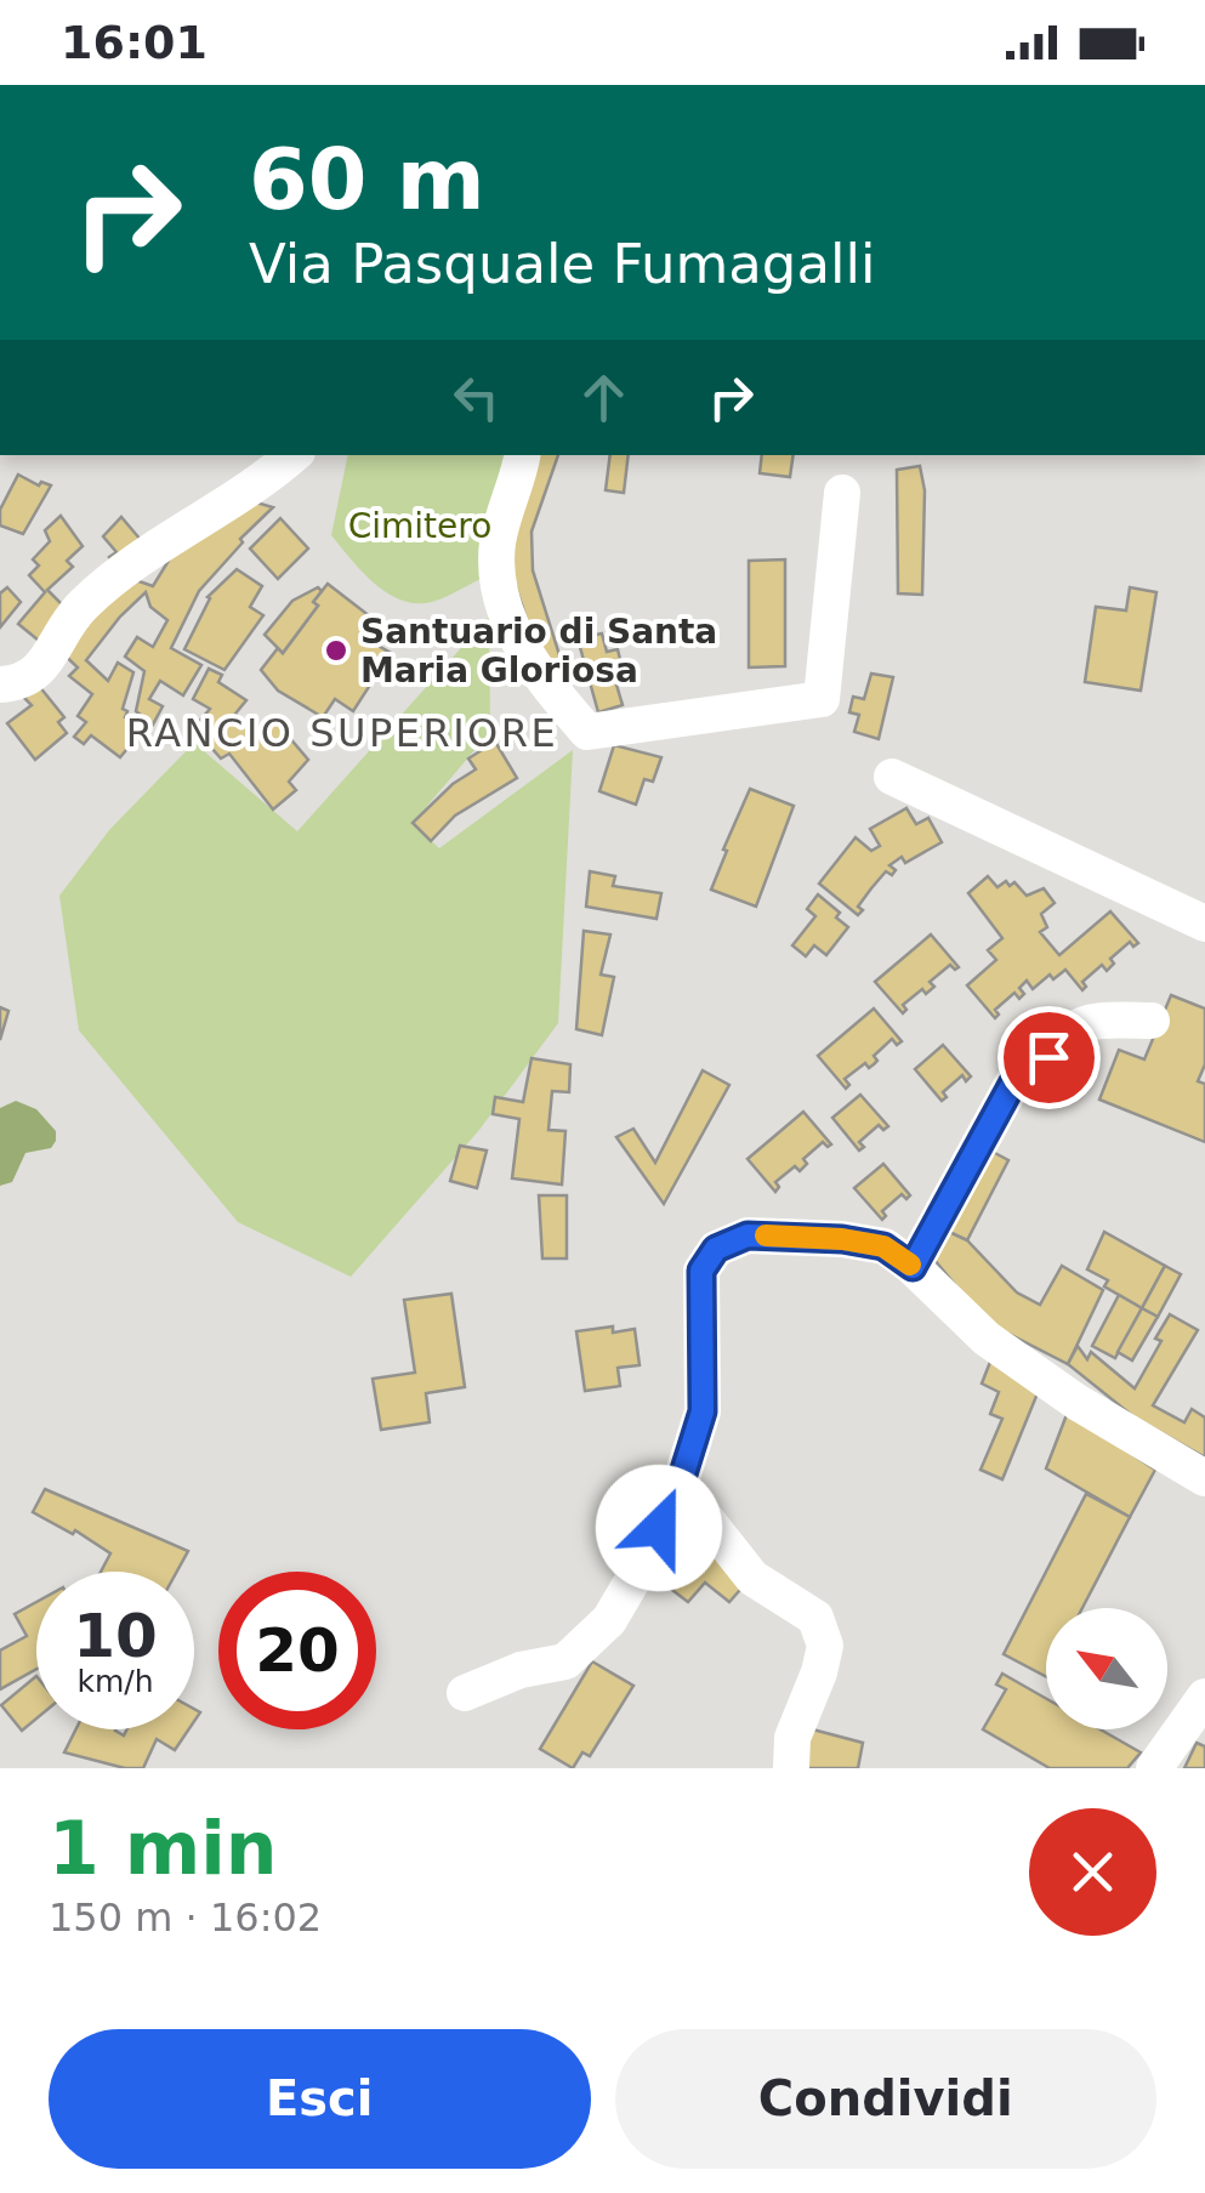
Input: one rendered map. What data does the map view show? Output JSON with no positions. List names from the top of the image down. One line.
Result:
{"districts":["RANCIO SUPERIORE"],"parks":["Cimitero"],"places":["Santuario di Santa Maria Gloriosa"],"north":"top left","page":{"status":"16:01","turn":["60 m","Via Pasquale Fumagalli"],"speed":"10 km/h","limit":"20","heading":["1 min","150 m · 16:02"],"buttons":["Esci","Condividi"]}}
